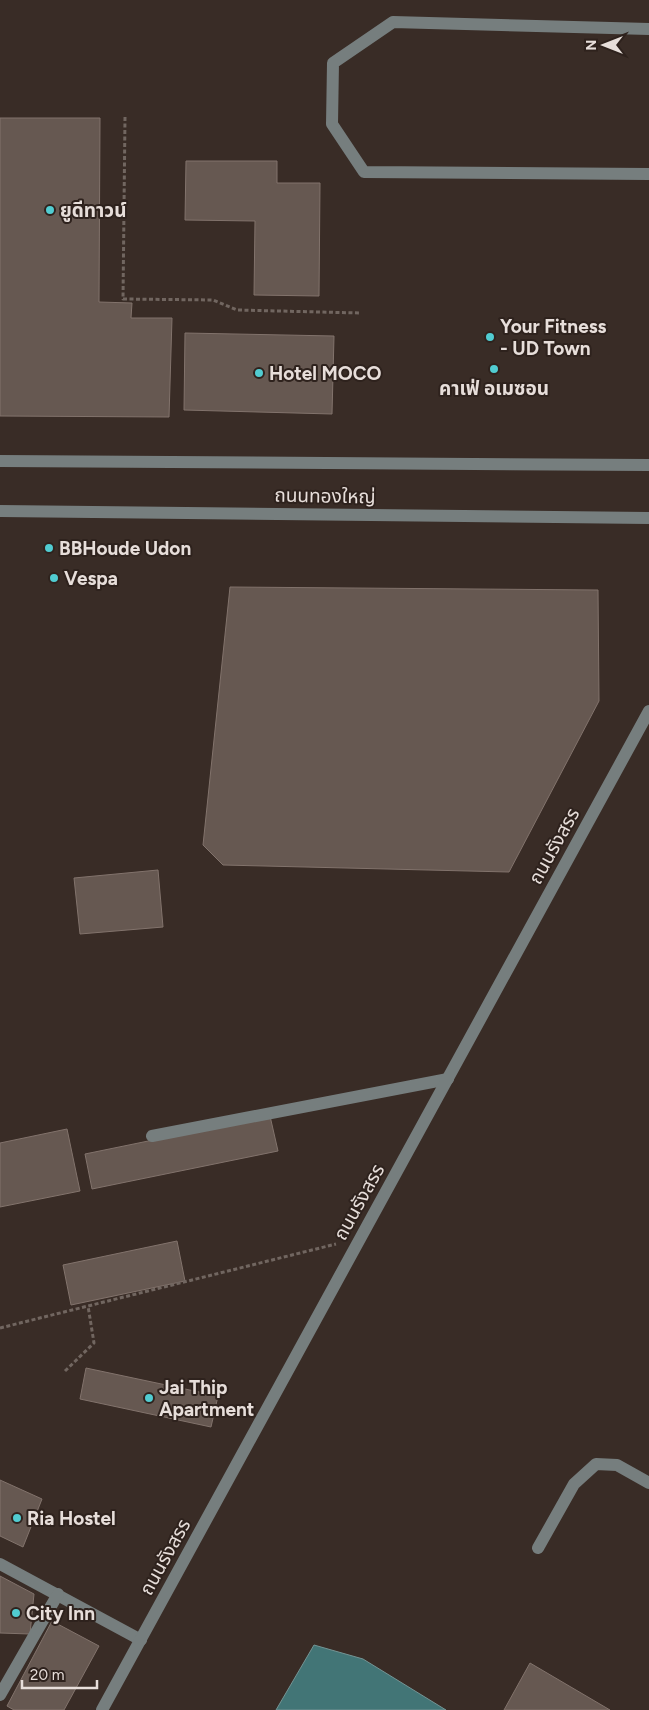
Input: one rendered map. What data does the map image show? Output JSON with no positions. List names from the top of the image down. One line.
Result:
{"streets":{"street":["ถนนทองใหญ่","ถนนรังสรร"]},"places":["ยูดีทาวน์","Your Fitness - UD Town","คาเฟ่ อเมซอน","Hotel MOCO","BBHoude Udon","Vespa","Jai Thip Apartment","Ria Hostel","City Inn"],"scale_bar":"20 m","north":"left"}
